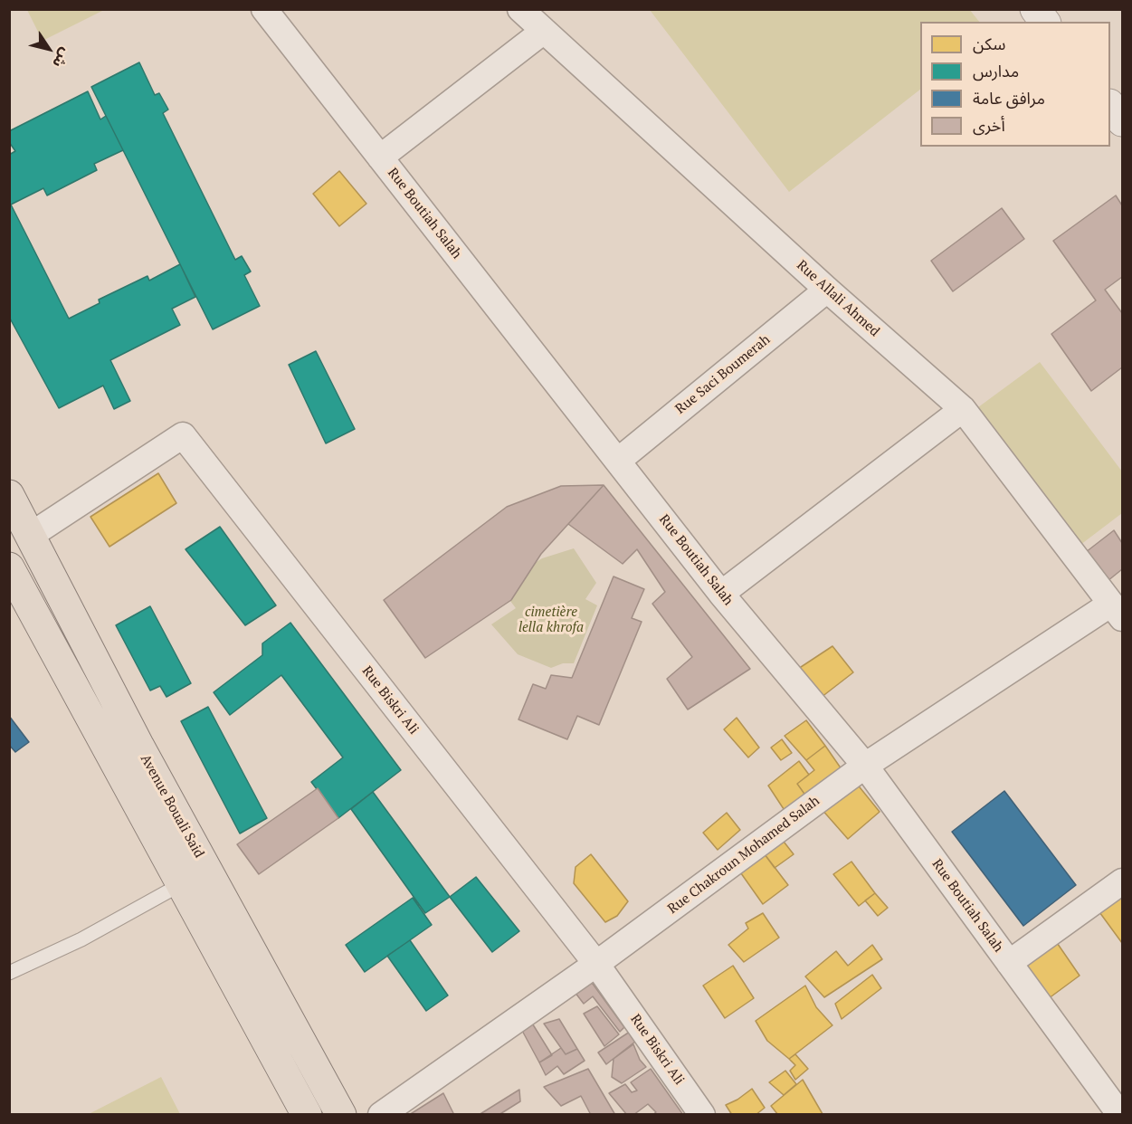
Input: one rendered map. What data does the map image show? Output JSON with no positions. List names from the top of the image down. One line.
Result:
{"streets":{"main road":["Avenue Bouali Said"],"street":["Rue Boutiah Salah","Rue Allali Ahmed","Rue Saci Boumerah","Rue Biskri Ali","Rue Chakroun Mohamed Salah"]},"crossings":[["Rue Boutiah Salah","Rue Saci Boumerah"],["Rue Boutiah Salah","Rue Chakroun Mohamed Salah"],["Rue Allali Ahmed","Rue Saci Boumerah"],["Rue Allali Ahmed","Rue Chakroun Mohamed Salah"],["Rue Biskri Ali","Avenue Bouali Said"],["Rue Biskri Ali","Rue Chakroun Mohamed Salah"]],"parks":["cimetière lella khrofa"],"legend":["سكن","مدارس","مرافق عامة","أخرى"],"north":"bottom right"}
